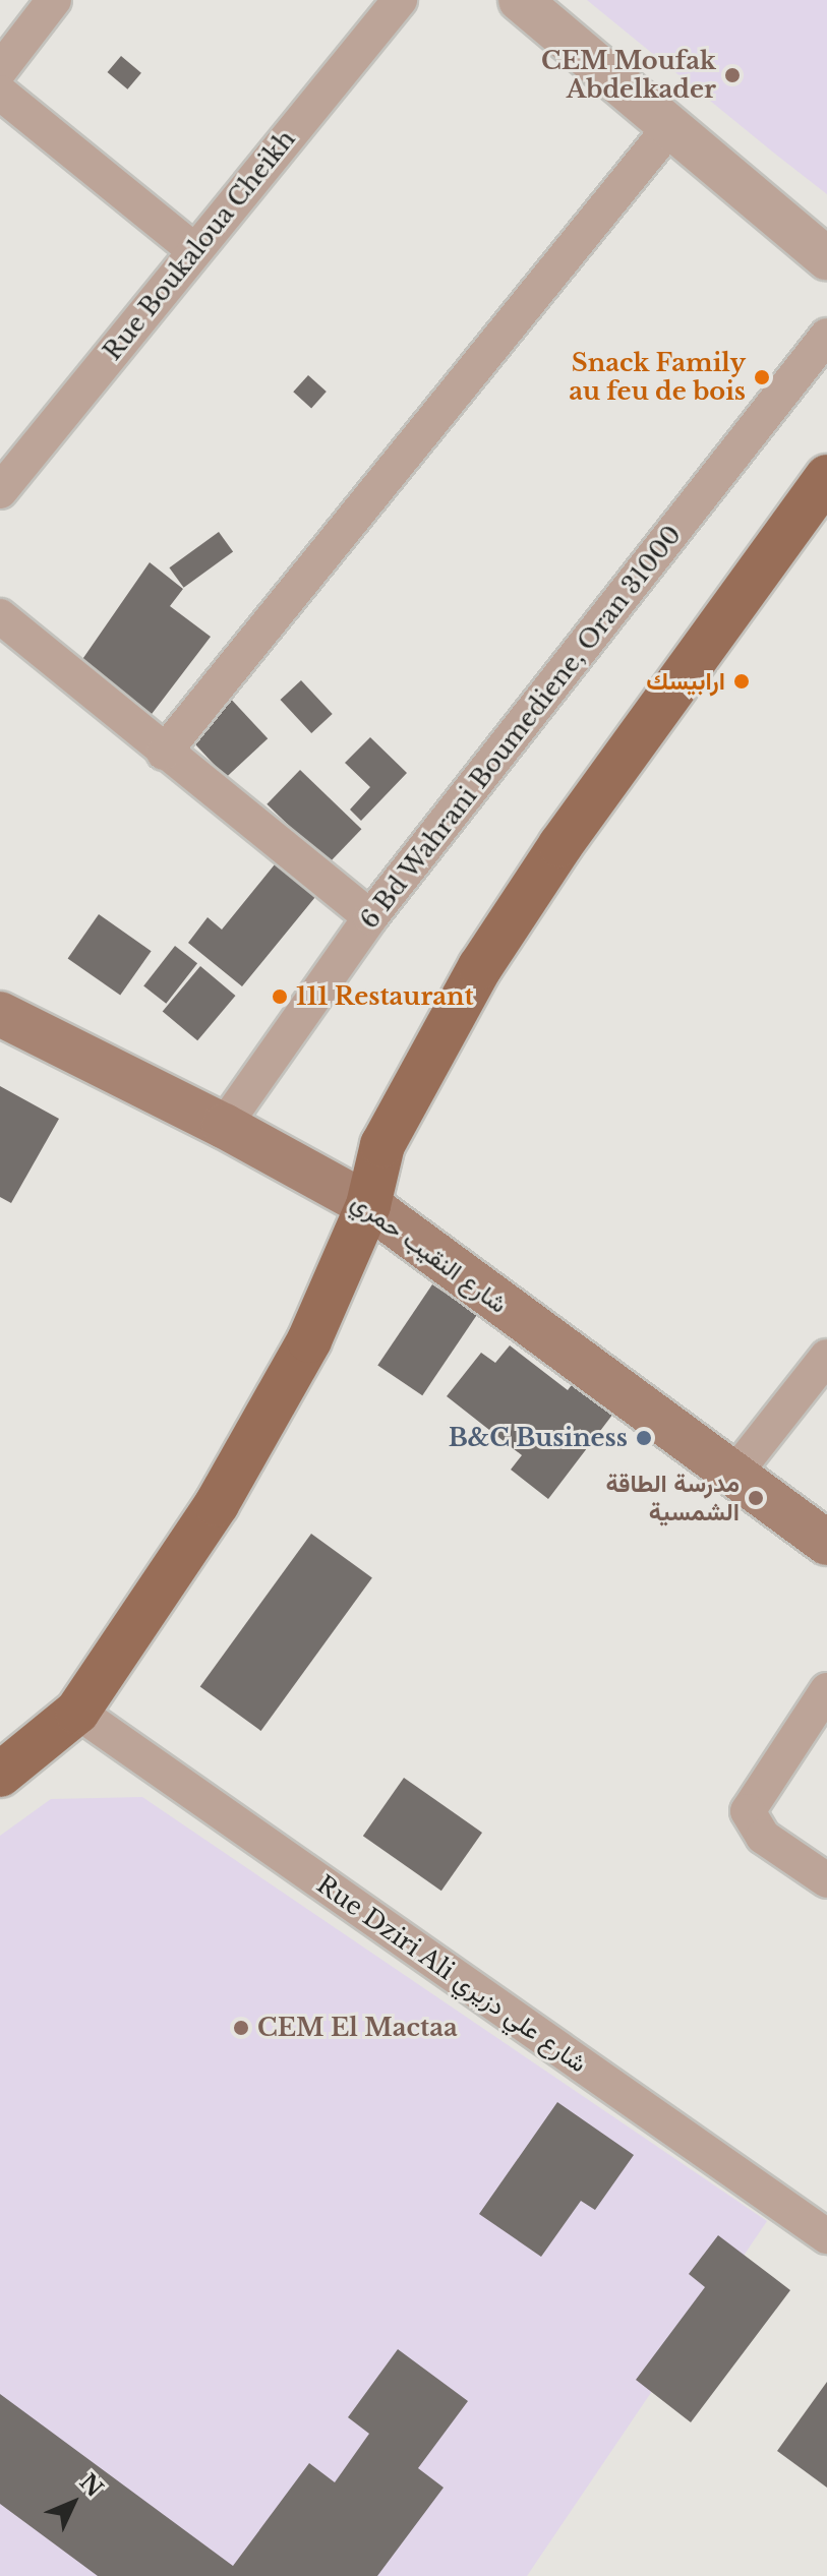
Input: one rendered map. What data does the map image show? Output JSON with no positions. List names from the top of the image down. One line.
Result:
{"streets":{"main road":["شارع النقيب حمري"],"street":["Rue Boukaloua Cheikh","6 Bd Wahrani Boumediene, Oran 31000","Rue Dziri Ali شارع علي دزيري"]},"crossings":[["6 Bd Wahrani Boumediene, Oran 31000","شارع النقيب حمري"]],"places":["CEM Moufak Abdelkader","Snack Family au feu de bois","ارابيسك","111 Restaurant","B&C Business","مدرسة الطاقة الشمسية","CEM El Mactaa"],"north":"top right"}
